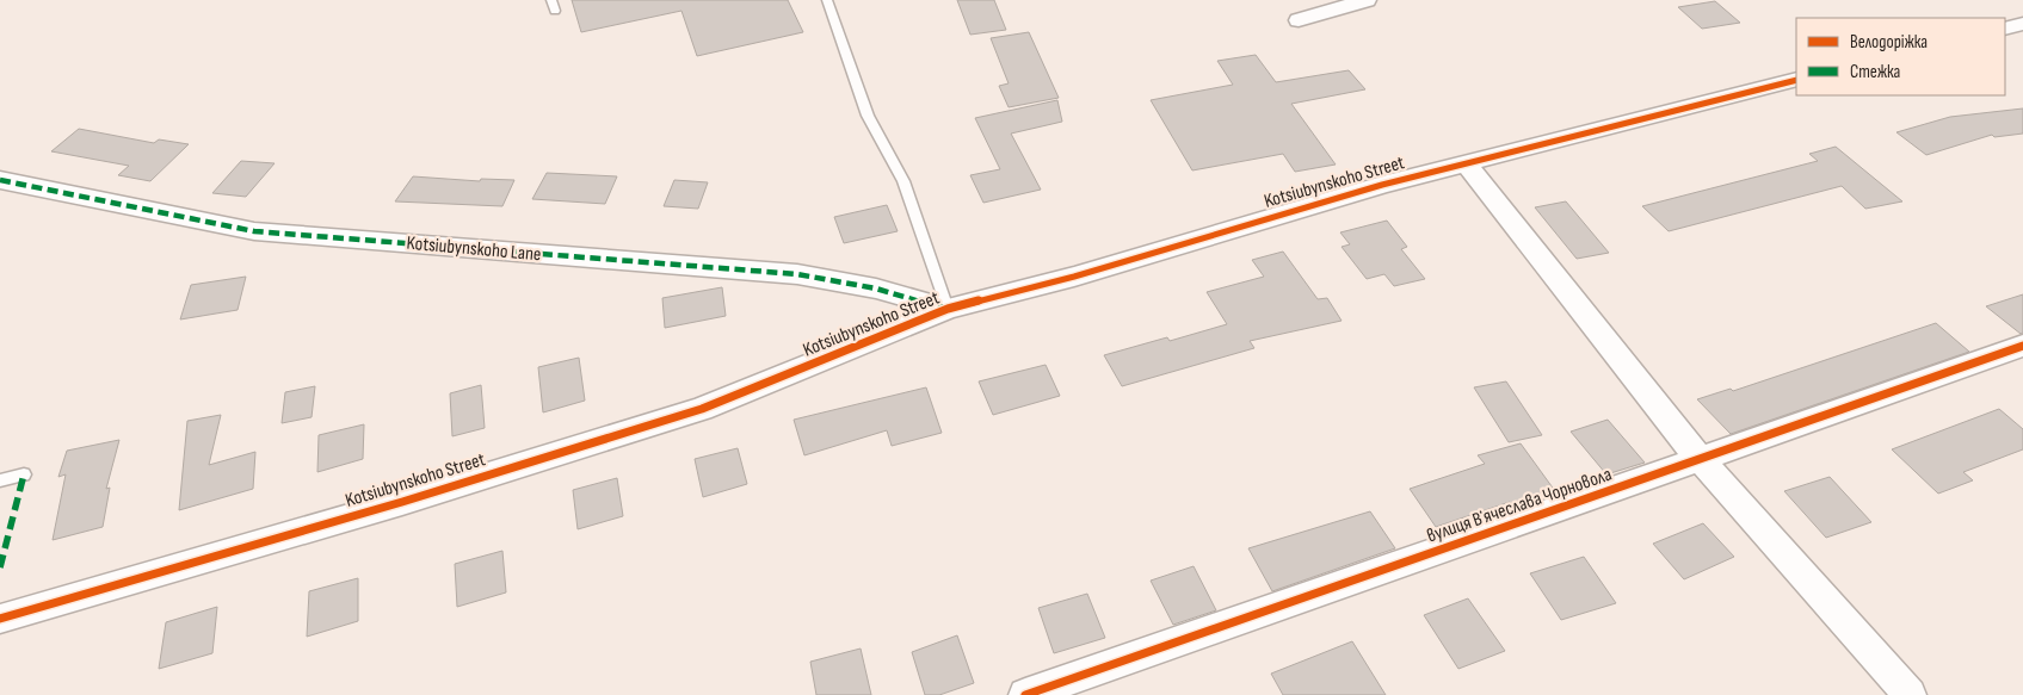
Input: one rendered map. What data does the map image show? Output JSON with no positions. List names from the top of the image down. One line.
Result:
{"streets":{"street":["Kotsiubynskoho Street","Kotsiubynskoho Lane","вулиця Вʼячеслава Чорновола"]},"crossings":[["Kotsiubynskoho Street","Kotsiubynskoho Lane"]],"legend":["Велодоріжка","Стежка"]}
